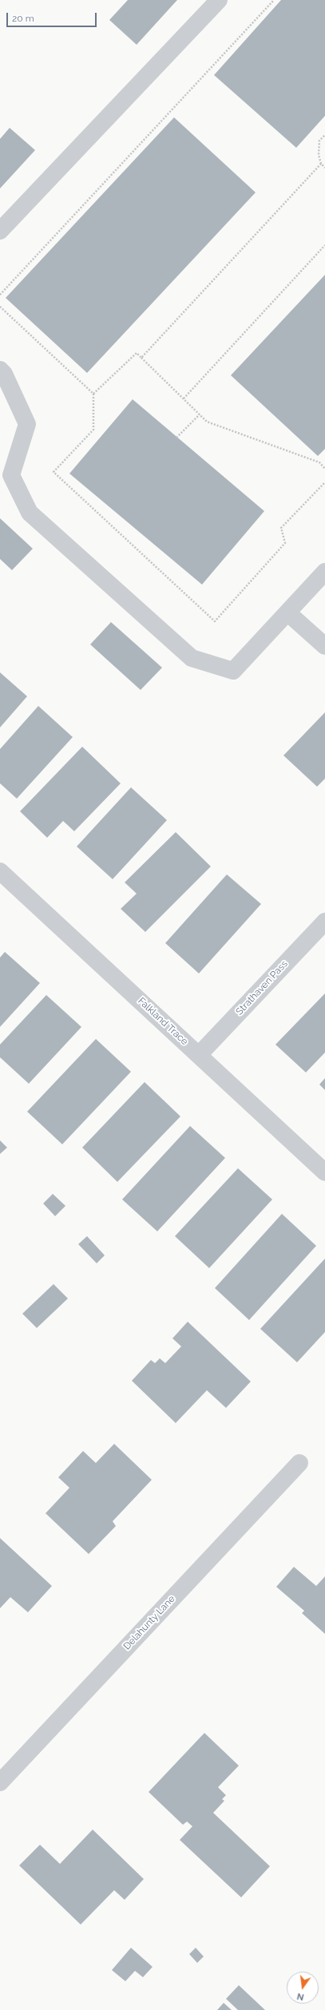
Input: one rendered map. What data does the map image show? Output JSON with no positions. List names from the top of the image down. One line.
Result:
{"streets":{"street":["Strathaven Pass","Falkland Trace","Delahunty Lane"]},"crossings":[["Strathaven Pass","Falkland Trace"]],"scale_bar":"20 m","north":"bottom"}
